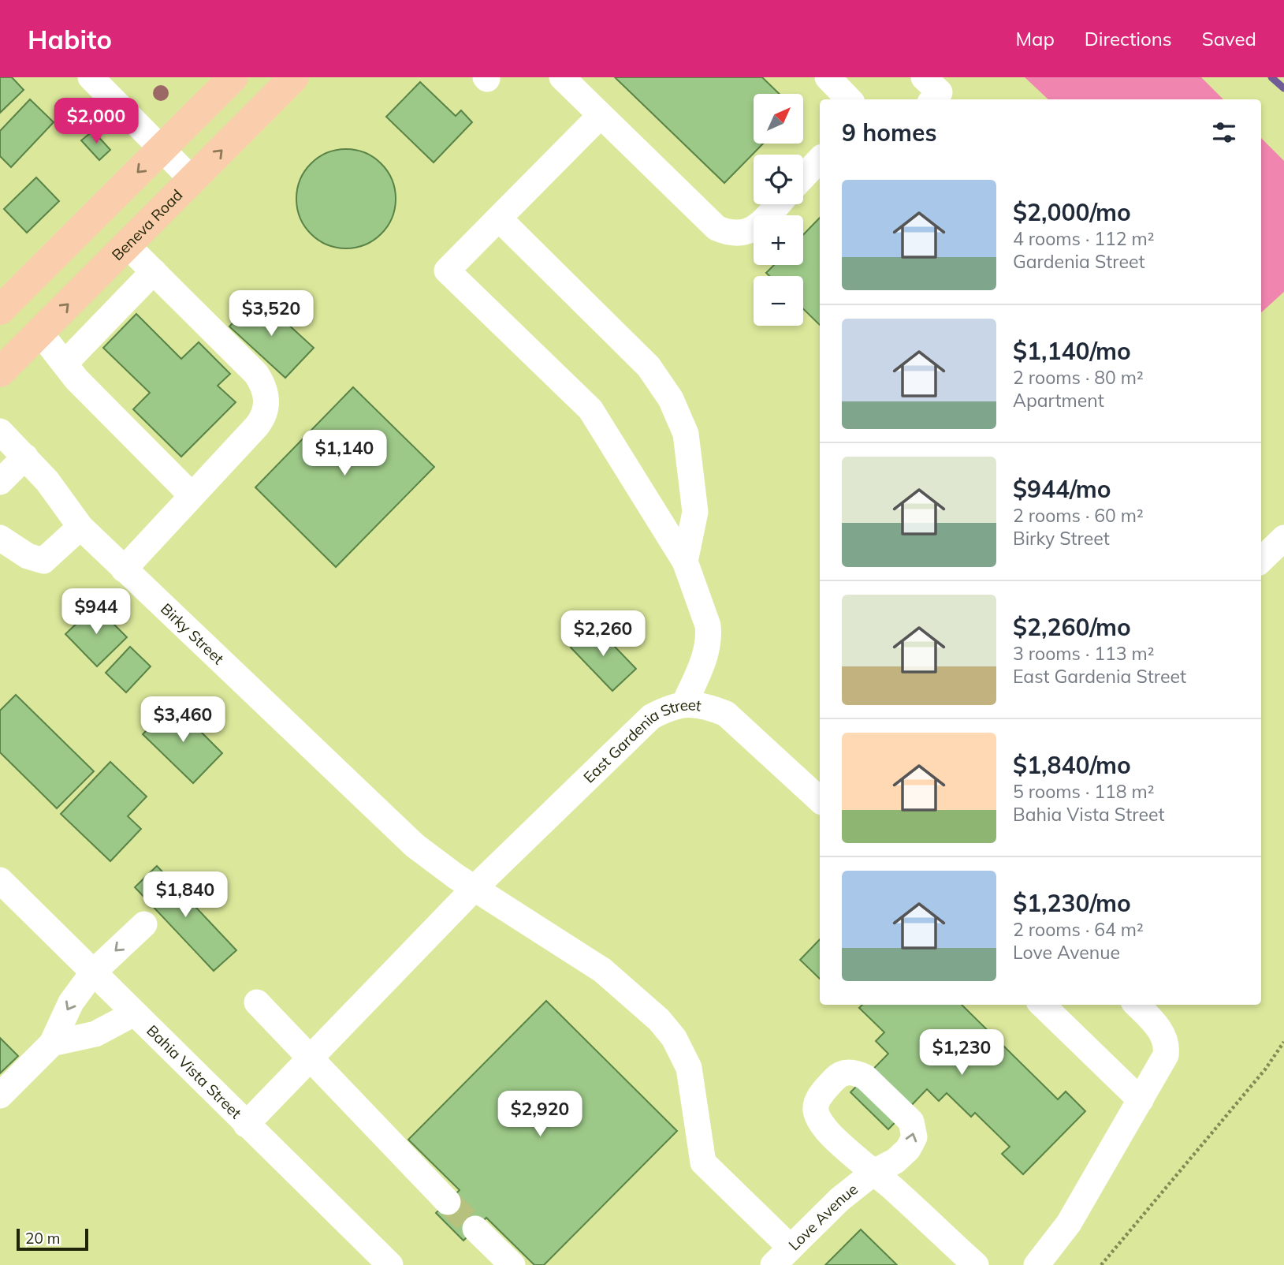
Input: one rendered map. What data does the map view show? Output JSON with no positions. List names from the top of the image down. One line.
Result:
{"streets":{"main road":["Beneva Road"],"street":["Birky Street","East Gardenia Street","Bahia Vista Street","Love Avenue"]},"crossings":[["Birky Street","East Gardenia Street"],["Birky Street","Love Avenue"],["East Gardenia Street","Bahia Vista Street"]],"scale_bar":"20 m","north":"top right","page":{"header":"Habito","nav":["Map","Directions","Saved"],"map_buttons":["+","−"],"price":["$2,000","$3,520","$1,140","$944","$2,260","$3,460","$1,840","$1,230","$2,920"],"heading":"9 homes","list":[{"name":"$2,000/mo","note":"4 rooms · 112 m² · Gardenia Street"},{"name":"$1,140/mo","note":"2 rooms · 80 m² · Apartment"},{"name":"$944/mo","note":"2 rooms · 60 m² · Birky Street"},{"name":"$2,260/mo","note":"3 rooms · 113 m² · East Gardenia Street"},{"name":"$1,840/mo","note":"5 rooms · 118 m² · Bahia Vista Street"},{"name":"$1,230/mo","note":"2 rooms · 64 m² · Love Avenue"}],"scale":"20 m"}}
